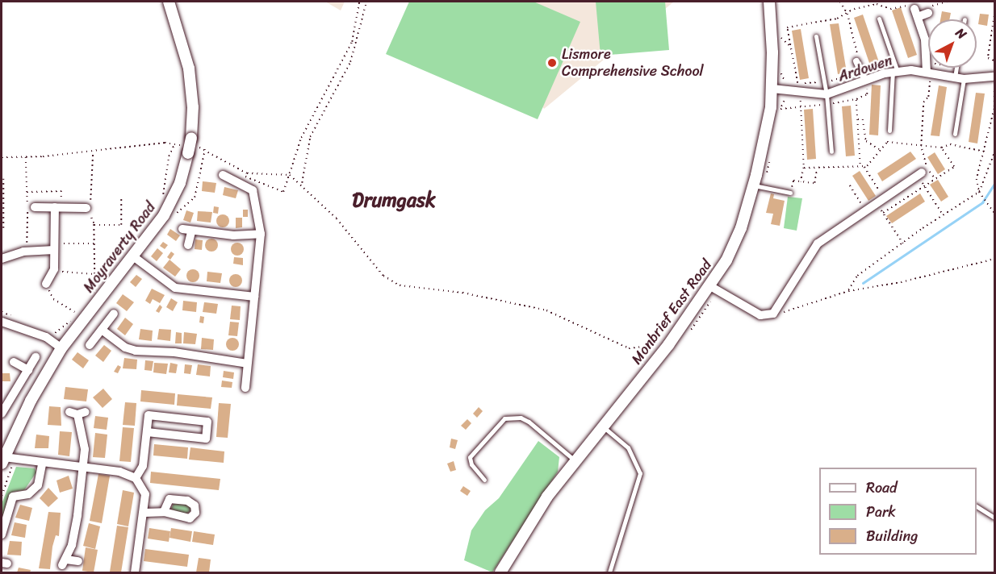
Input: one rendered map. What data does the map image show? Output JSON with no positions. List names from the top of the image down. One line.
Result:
{"streets":{"street":["Ardowen","Moyraverty Road","Monbrief East Road"]},"crossings":[["Ardowen","Monbrief East Road"]],"districts":["Drumgask"],"places":["Lismore Comprehensive School"],"legend":["Road","Park","Building"],"north":"top right"}
